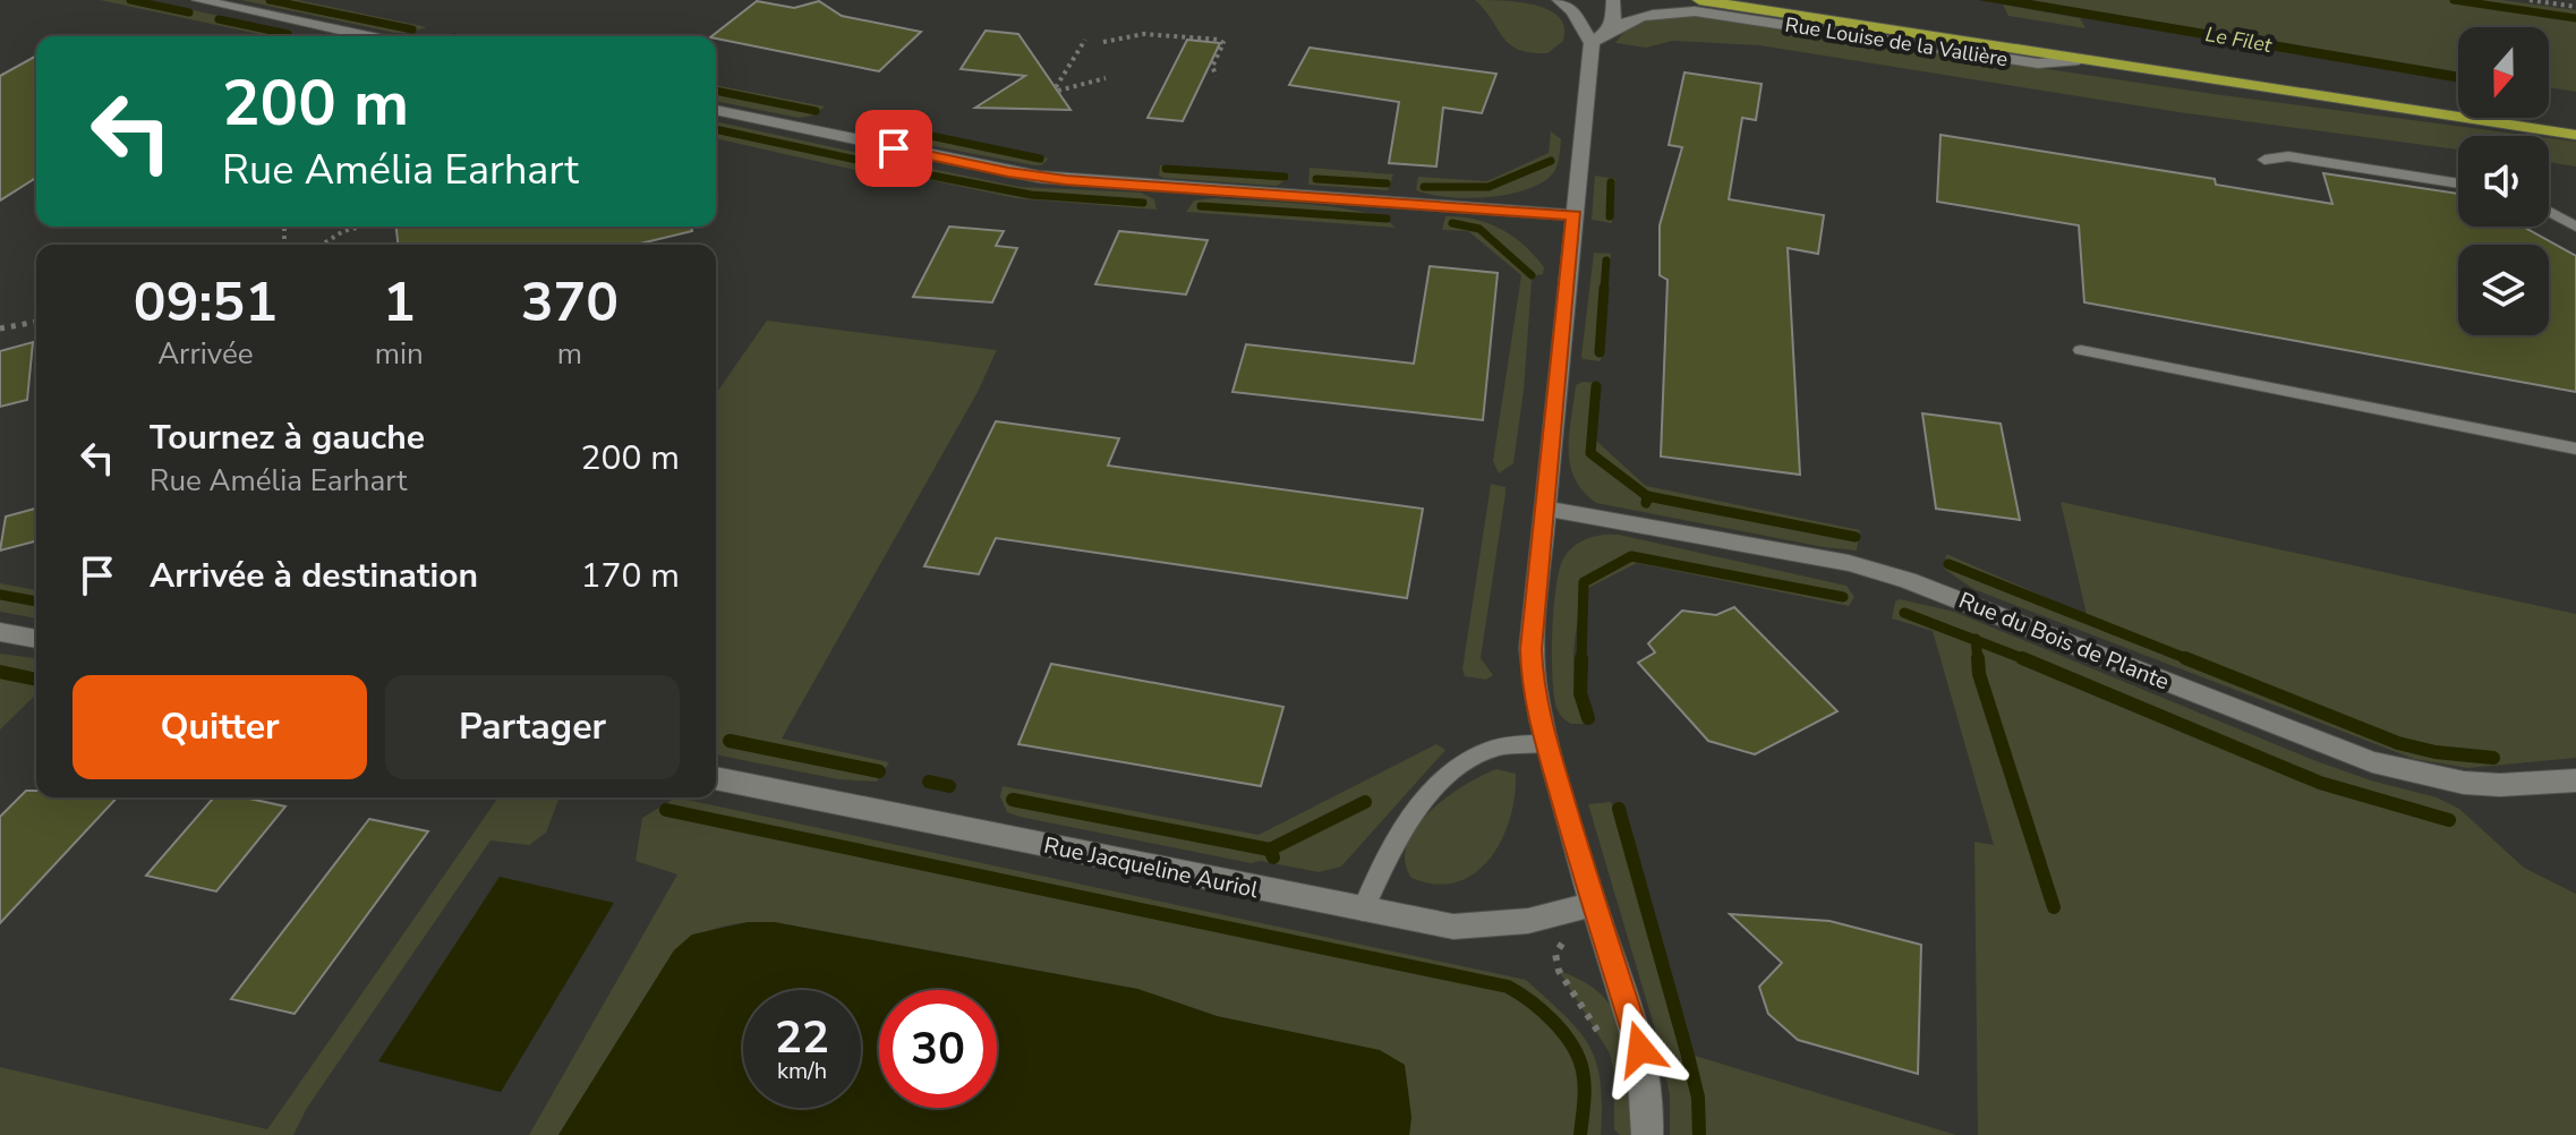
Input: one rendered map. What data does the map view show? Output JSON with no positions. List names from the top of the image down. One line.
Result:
{"streets":{"street":["Rue Louise de la Vallière","Rue du Bois de Plante","Rue Jacqueline Auriol"]},"water":["Le Filet"],"north":"bottom","page":{"turn":["200 m","Rue Amélia Earhart"],"eta":["09:51","Arrivée","1","min","370","m"],"list":[{"name":"Tournez à gauche","note":"Rue Amélia Earhart","value":"200 m"},{"name":"Arrivée à destination","value":"170 m"}],"buttons":["Quitter","Partager"],"speed":"22 km/h","limit":"30"}}
